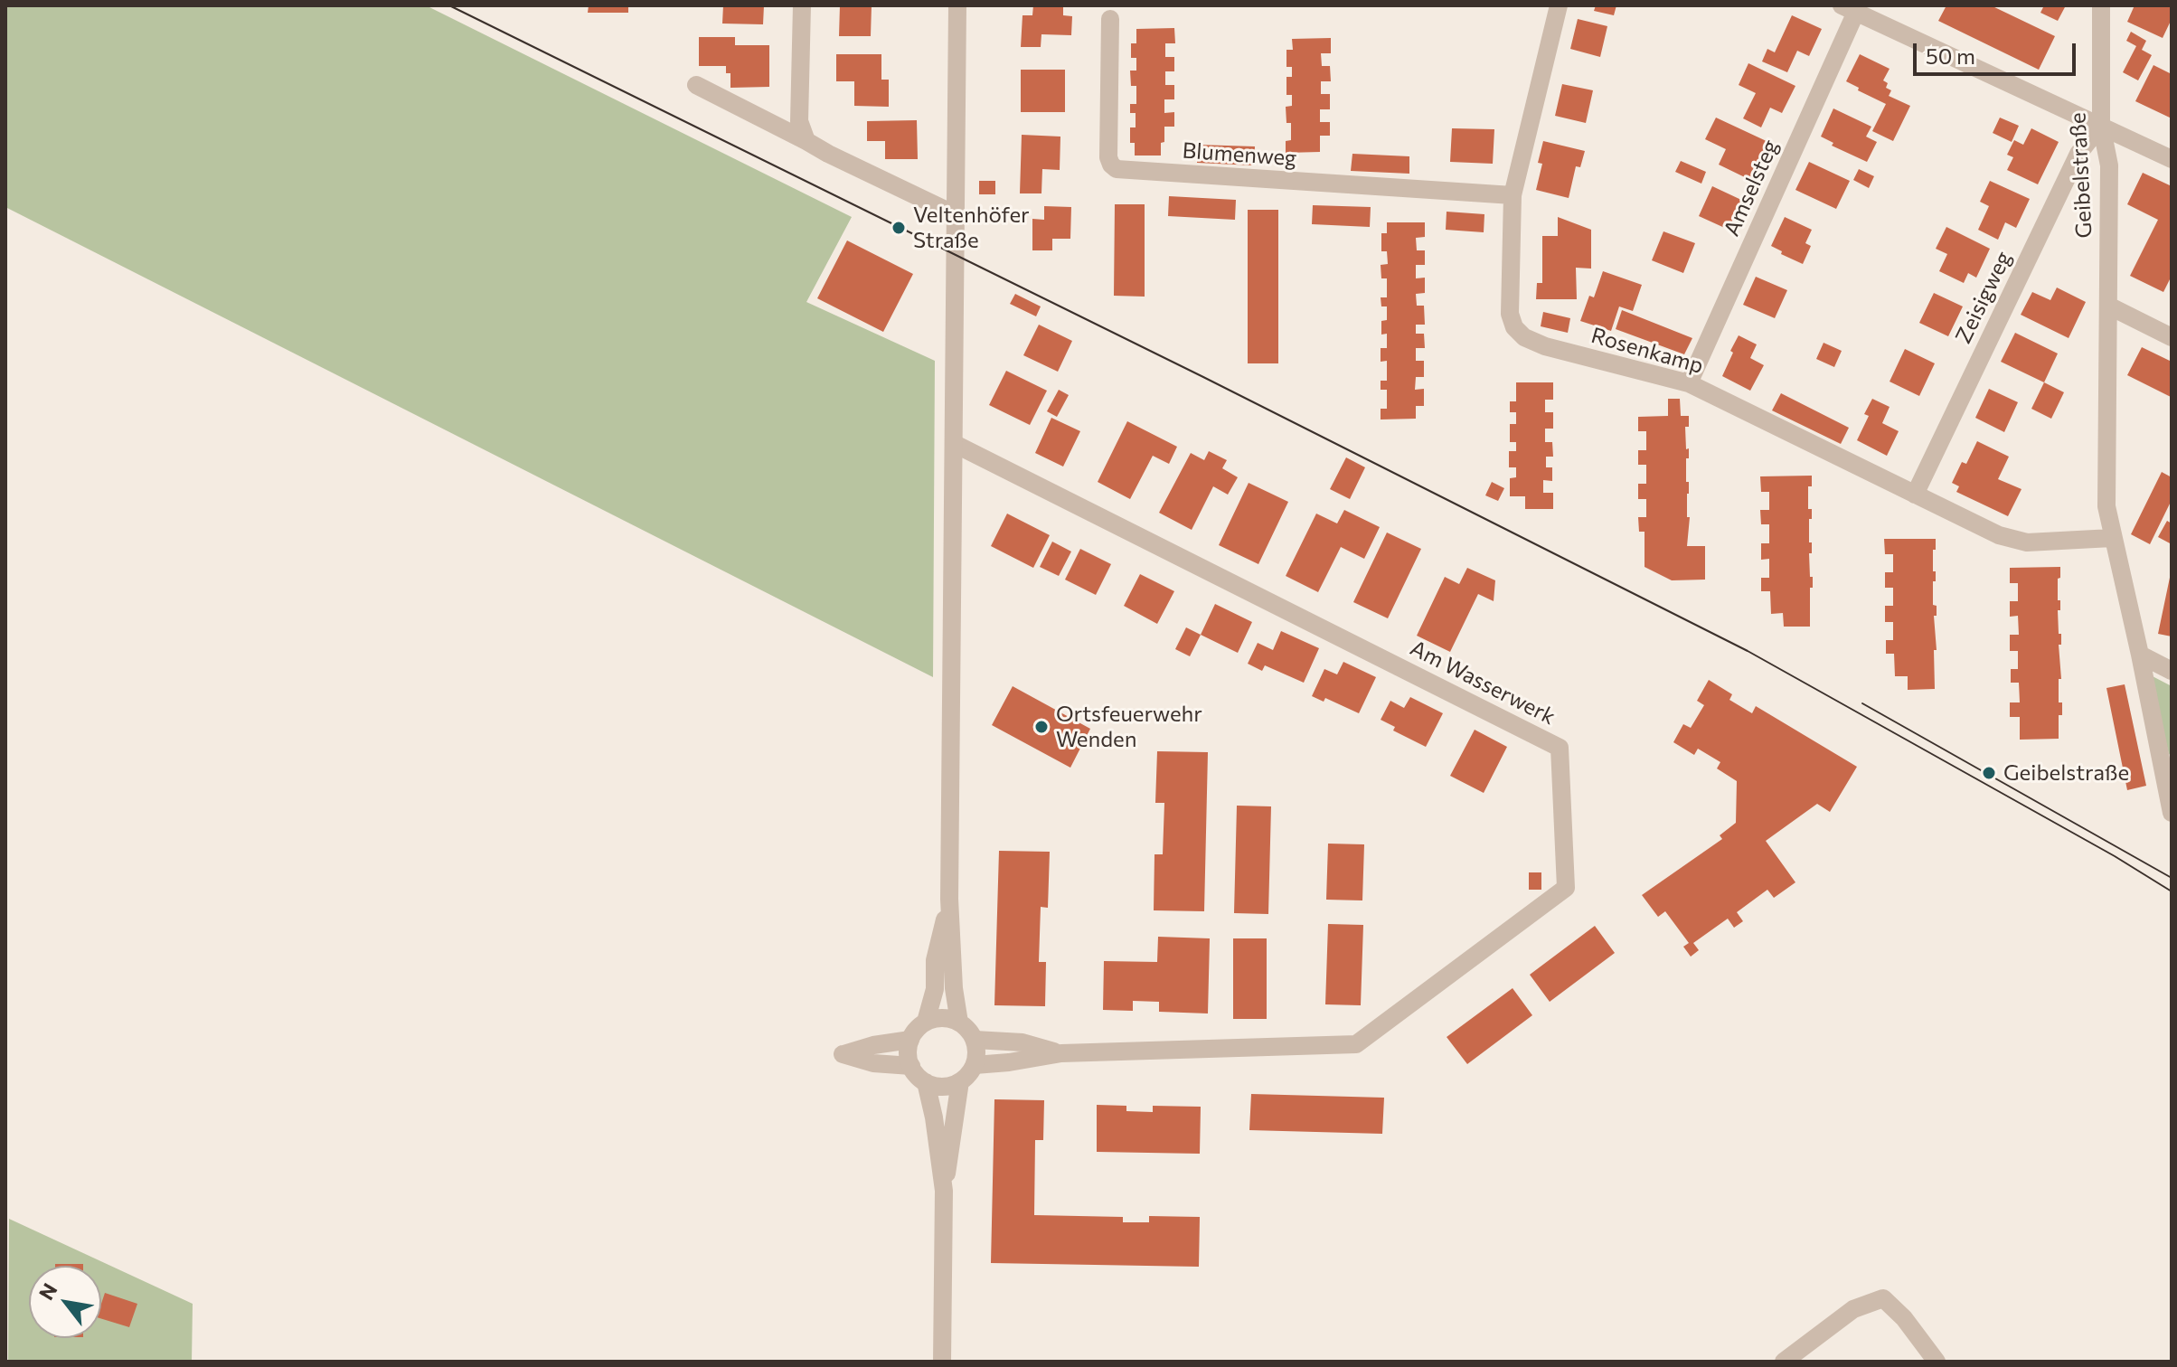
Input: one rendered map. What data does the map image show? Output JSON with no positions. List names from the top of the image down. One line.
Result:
{"streets":{"street":["Blumenweg","Geibelstraße","Amselsteg","Zeisigweg","Rosenkamp","Am Wasserwerk"]},"crossings":[["Blumenweg","Rosenkamp"],["Geibelstraße","Zeisigweg"],["Geibelstraße","Rosenkamp"],["Amselsteg","Rosenkamp"],["Zeisigweg","Rosenkamp"]],"places":["Veltenhöfer Straße","Ortsfeuerwehr Wenden","Geibelstraße"],"scale_bar":"50 m","north":"top left"}
